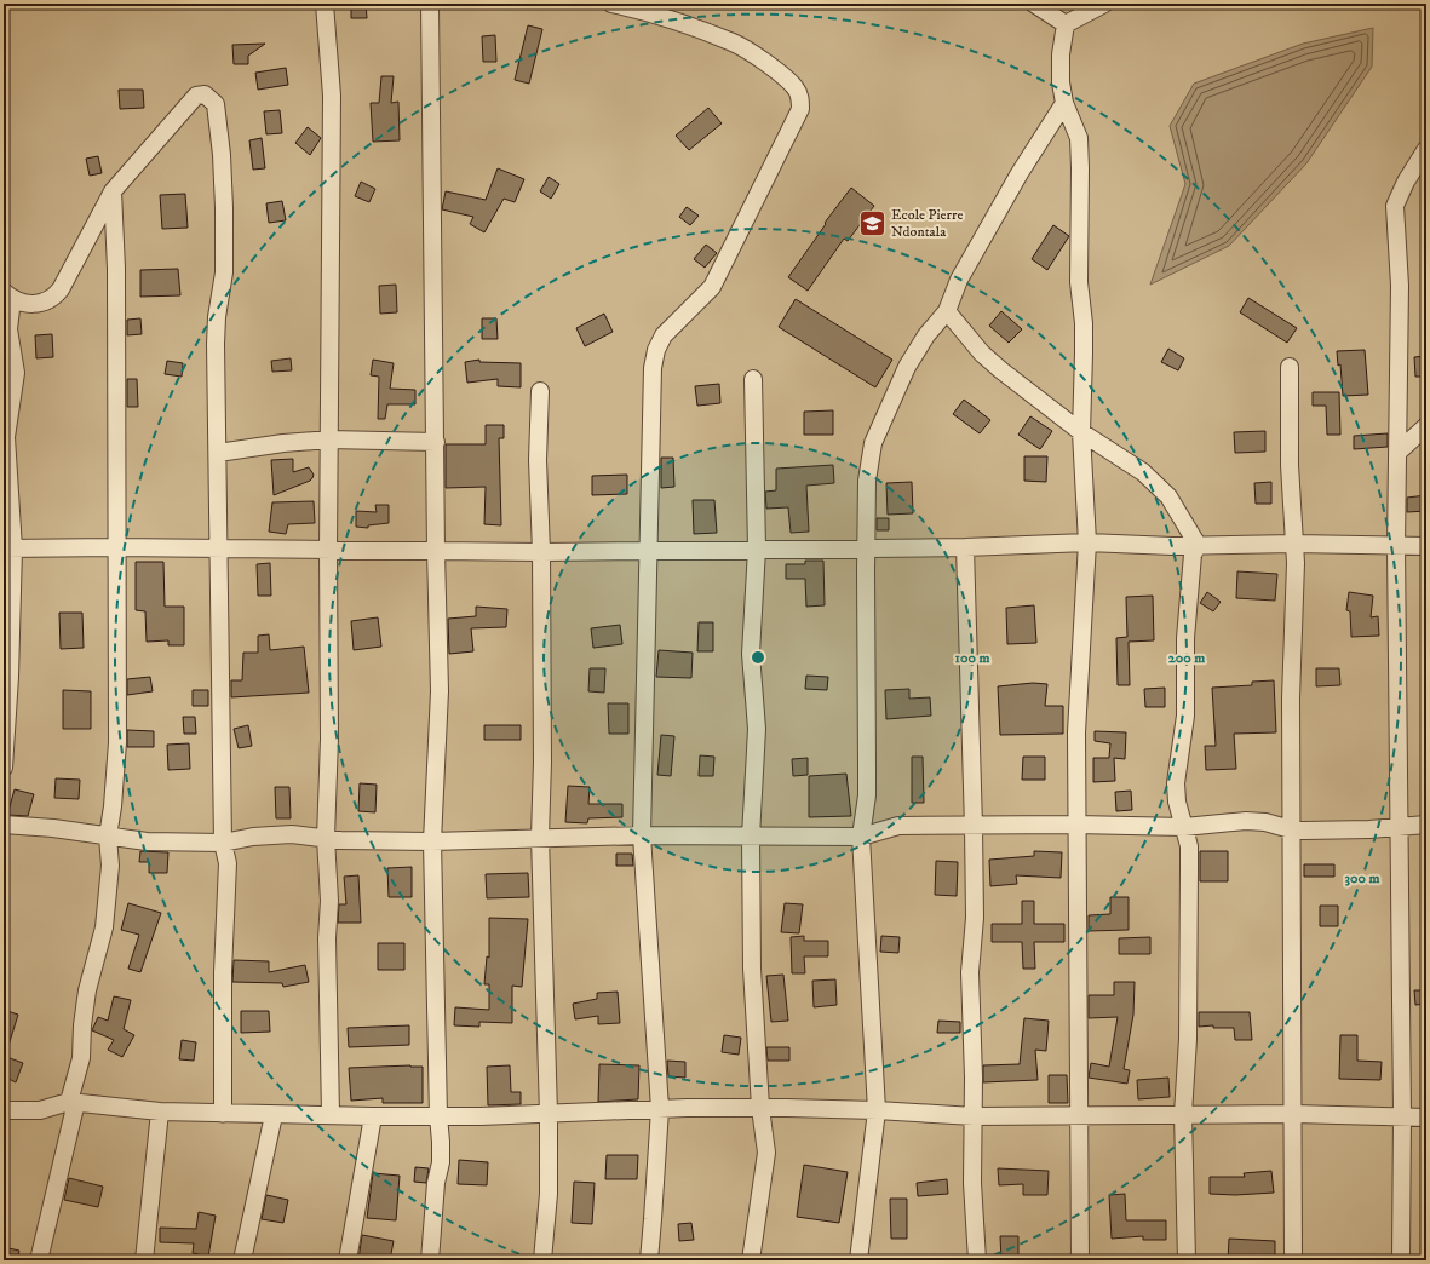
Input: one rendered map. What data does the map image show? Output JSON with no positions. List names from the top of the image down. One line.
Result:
{"places":{"school or university":["Ecole Pierre Ndontala"]},"rings":["100 m","200 m","300 m"]}
